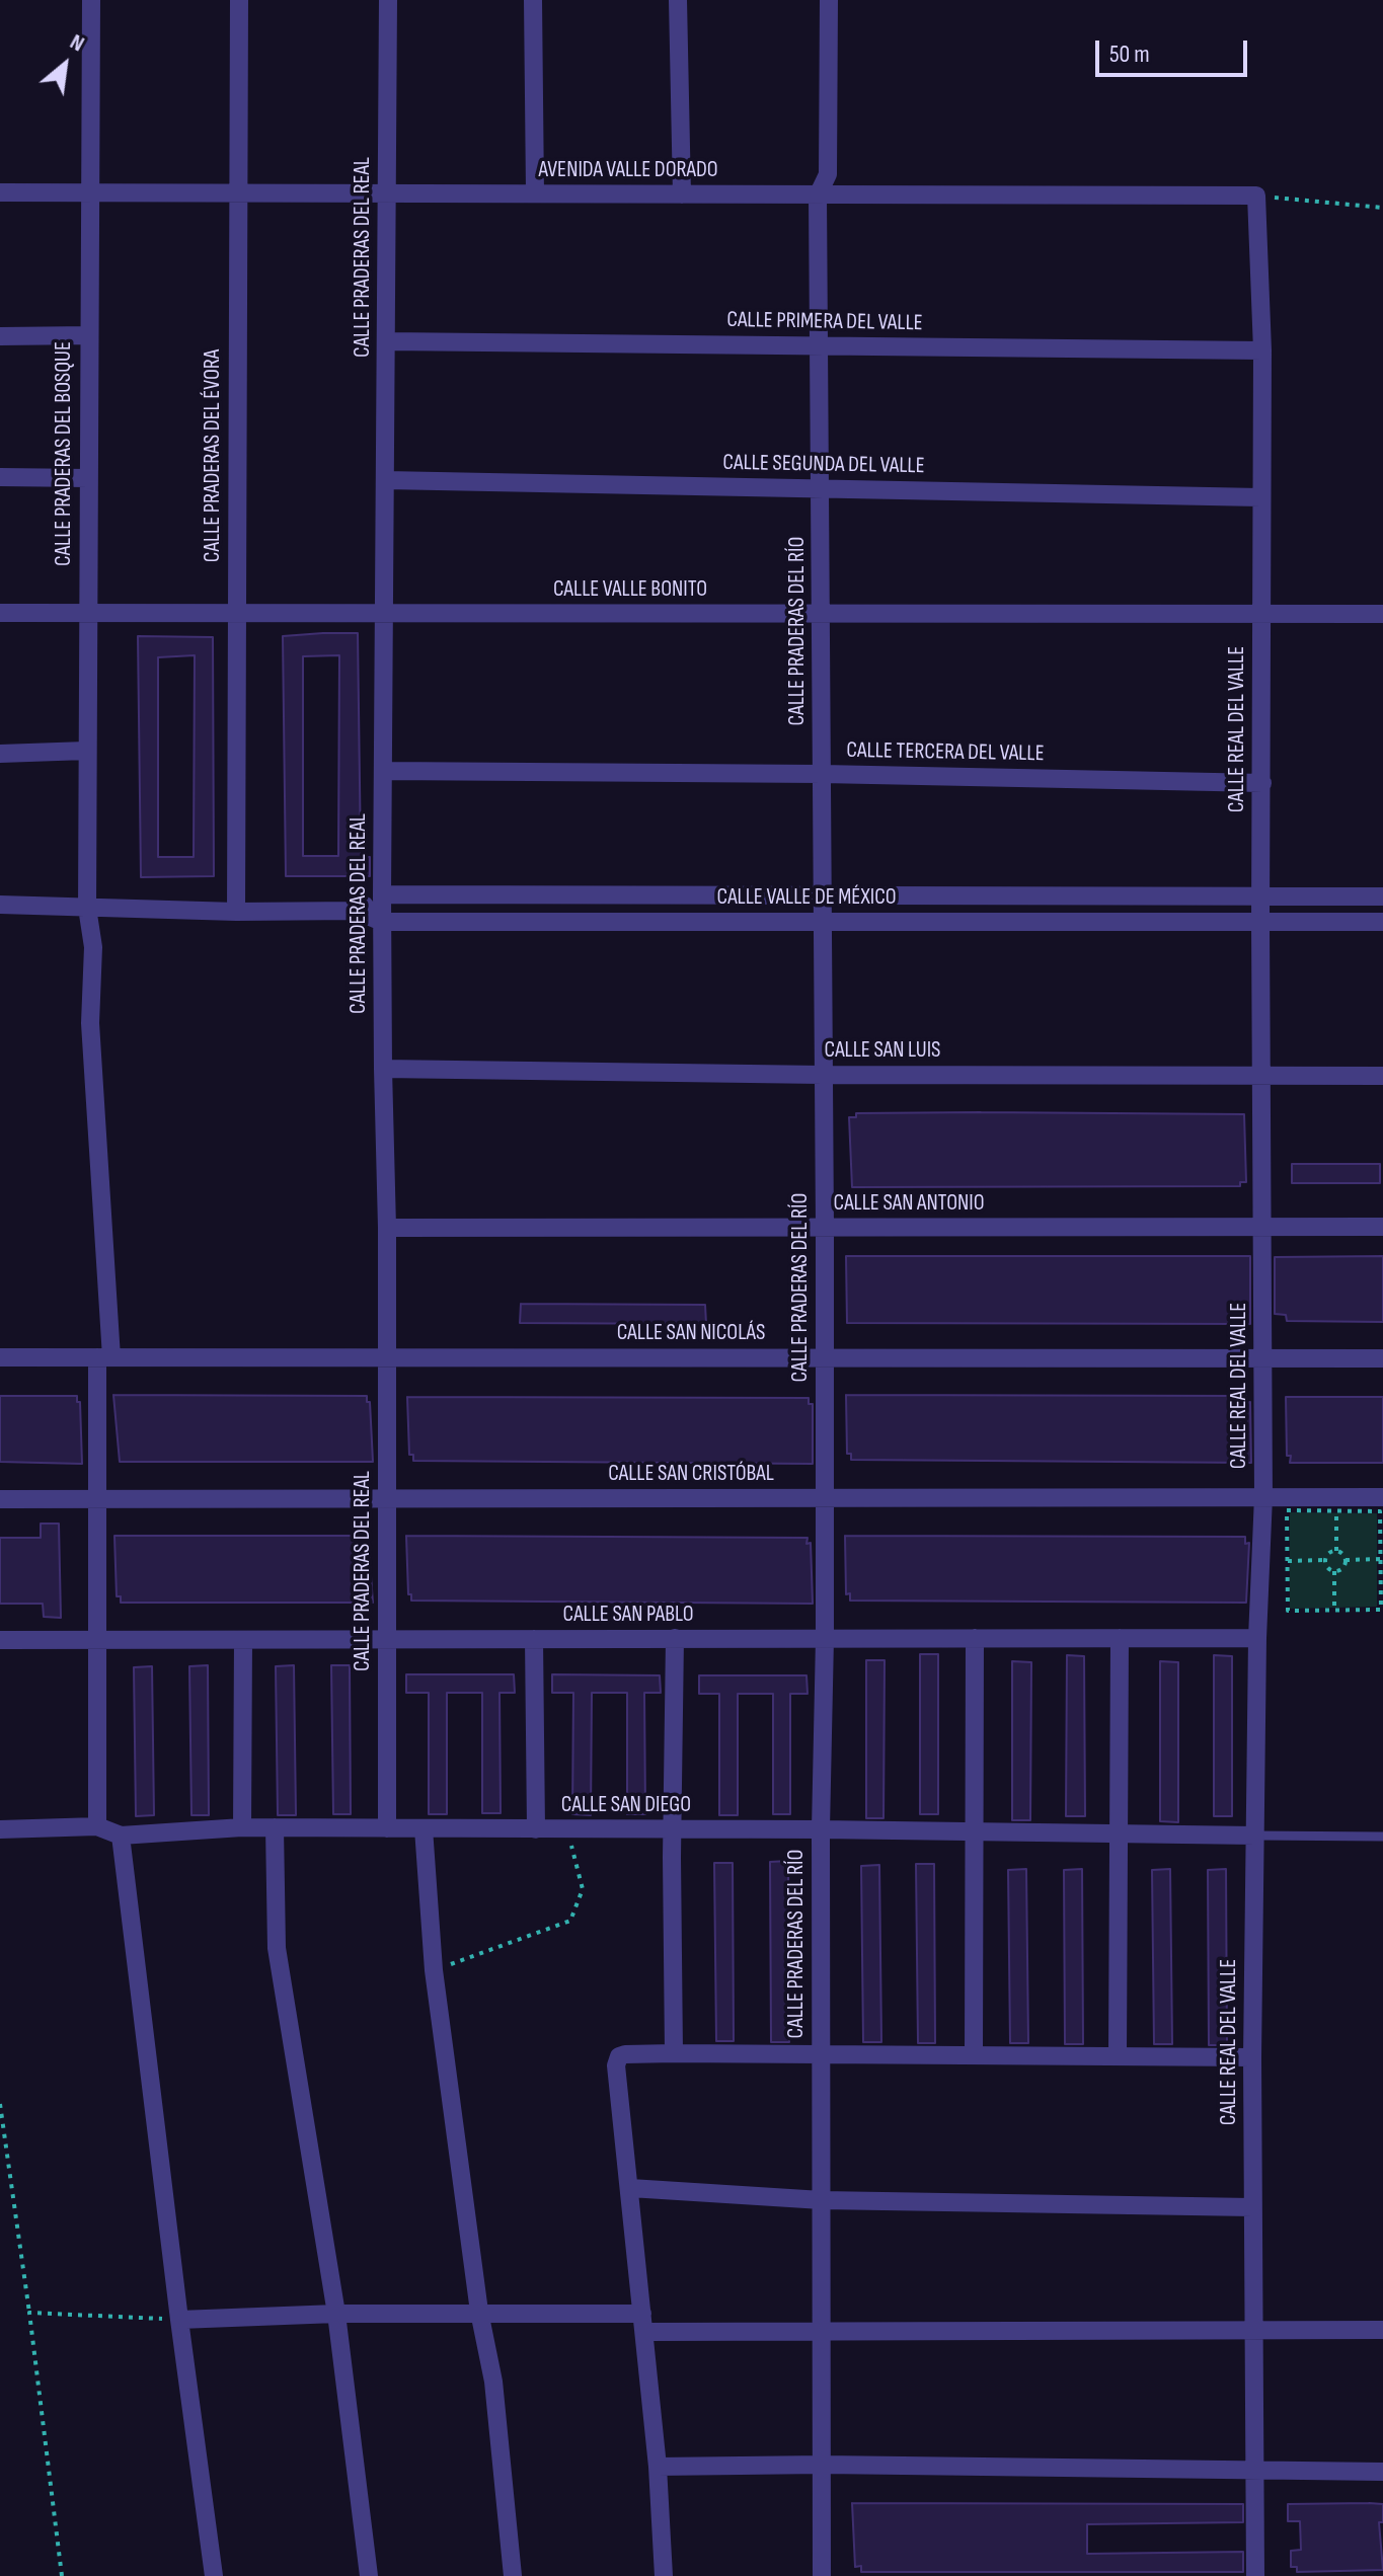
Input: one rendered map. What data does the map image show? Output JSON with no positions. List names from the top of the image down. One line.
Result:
{"streets":{"street":["AVENIDA VALLE DORADO","CALLE PRADERAS DEL REAL","CALLE PRIMERA DEL VALLE","CALLE PRADERAS DEL BOSQUE","CALLE PRADERAS DEL ÉVORA","CALLE SEGUNDA DEL VALLE","CALLE VALLE BONITO","CALLE PRADERAS DEL RÍO","CALLE REAL DEL VALLE","CALLE TERCERA DEL VALLE","CALLE VALLE DE MÉXICO","CALLE SAN LUIS","CALLE SAN ANTONIO","CALLE SAN NICOLÁS","CALLE SAN CRISTÓBAL","CALLE SAN PABLO","CALLE SAN DIEGO"]},"crossings":[["AVENIDA VALLE DORADO","CALLE PRADERAS DEL REAL"],["AVENIDA VALLE DORADO","CALLE PRADERAS DEL BOSQUE"],["AVENIDA VALLE DORADO","CALLE PRADERAS DEL ÉVORA"],["AVENIDA VALLE DORADO","CALLE PRADERAS DEL RÍO"],["AVENIDA VALLE DORADO","CALLE REAL DEL VALLE"],["CALLE PRADERAS DEL REAL","CALLE PRIMERA DEL VALLE"],["CALLE PRADERAS DEL REAL","CALLE SEGUNDA DEL VALLE"],["CALLE PRADERAS DEL REAL","CALLE VALLE BONITO"],["CALLE PRADERAS DEL REAL","CALLE TERCERA DEL VALLE"],["CALLE PRADERAS DEL REAL","CALLE VALLE DE MÉXICO"],["CALLE PRADERAS DEL REAL","CALLE SAN LUIS"],["CALLE PRADERAS DEL REAL","CALLE SAN ANTONIO"],["CALLE PRADERAS DEL REAL","CALLE SAN NICOLÁS"],["CALLE PRADERAS DEL REAL","CALLE SAN CRISTÓBAL"],["CALLE PRADERAS DEL REAL","CALLE SAN PABLO"],["CALLE PRADERAS DEL REAL","CALLE SAN DIEGO"],["CALLE PRIMERA DEL VALLE","CALLE PRADERAS DEL RÍO"],["CALLE PRIMERA DEL VALLE","CALLE REAL DEL VALLE"],["CALLE PRADERAS DEL BOSQUE","CALLE VALLE BONITO"],["CALLE PRADERAS DEL BOSQUE","CALLE SAN NICOLÁS"],["CALLE PRADERAS DEL ÉVORA","CALLE VALLE BONITO"],["CALLE SEGUNDA DEL VALLE","CALLE PRADERAS DEL RÍO"],["CALLE SEGUNDA DEL VALLE","CALLE REAL DEL VALLE"],["CALLE VALLE BONITO","CALLE PRADERAS DEL RÍO"],["CALLE VALLE BONITO","CALLE REAL DEL VALLE"],["CALLE PRADERAS DEL RÍO","CALLE TERCERA DEL VALLE"],["CALLE PRADERAS DEL RÍO","CALLE VALLE DE MÉXICO"],["CALLE PRADERAS DEL RÍO","CALLE SAN LUIS"],["CALLE PRADERAS DEL RÍO","CALLE SAN ANTONIO"],["CALLE PRADERAS DEL RÍO","CALLE SAN NICOLÁS"],["CALLE PRADERAS DEL RÍO","CALLE SAN CRISTÓBAL"],["CALLE PRADERAS DEL RÍO","CALLE SAN PABLO"],["CALLE PRADERAS DEL RÍO","CALLE SAN DIEGO"],["CALLE REAL DEL VALLE","CALLE TERCERA DEL VALLE"],["CALLE REAL DEL VALLE","CALLE VALLE DE MÉXICO"],["CALLE REAL DEL VALLE","CALLE SAN LUIS"],["CALLE REAL DEL VALLE","CALLE SAN ANTONIO"],["CALLE REAL DEL VALLE","CALLE SAN NICOLÁS"],["CALLE REAL DEL VALLE","CALLE SAN CRISTÓBAL"],["CALLE REAL DEL VALLE","CALLE SAN PABLO"],["CALLE REAL DEL VALLE","CALLE SAN DIEGO"]],"scale_bar":"50 m","north":"top right"}
